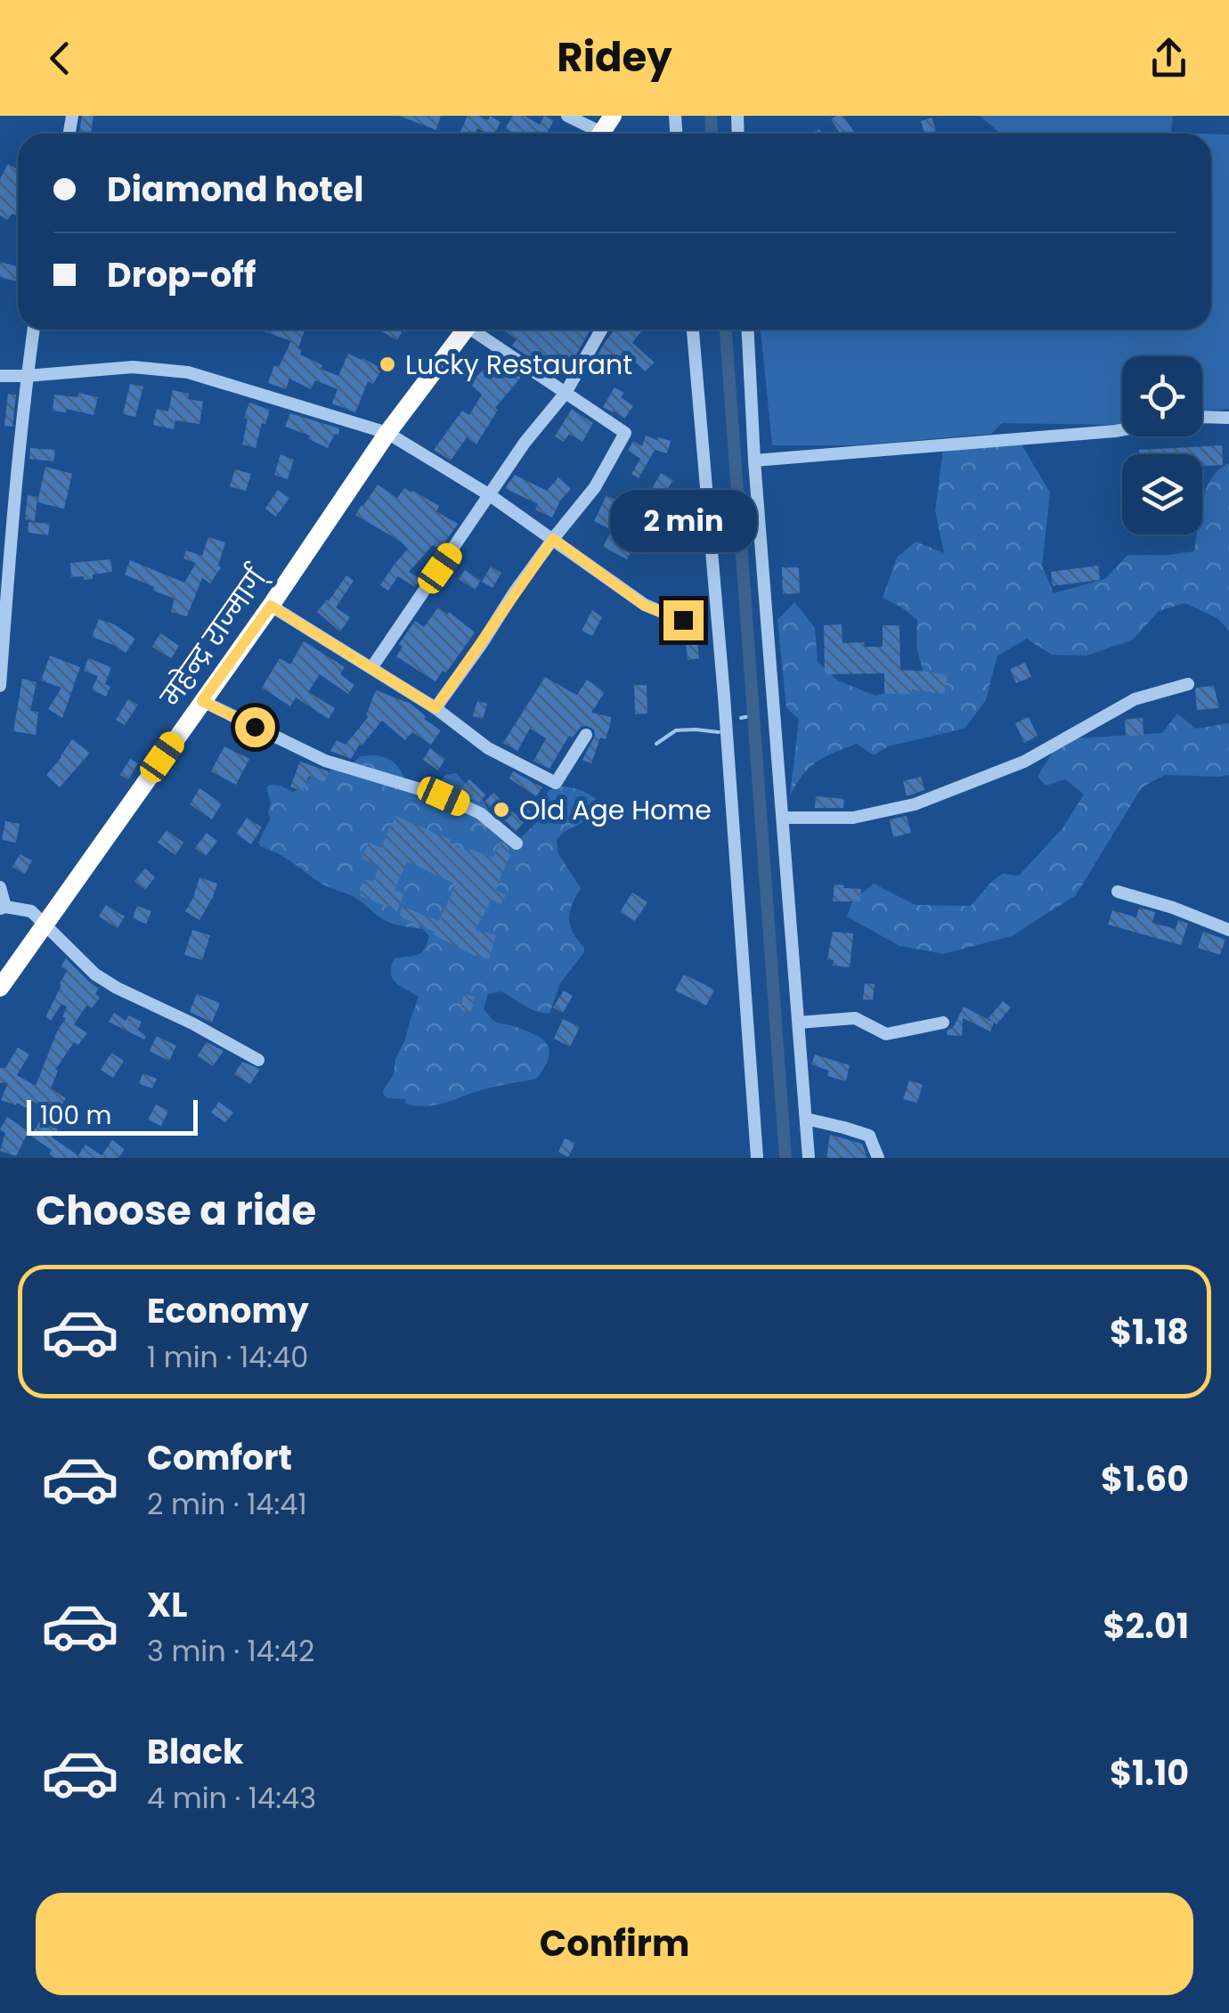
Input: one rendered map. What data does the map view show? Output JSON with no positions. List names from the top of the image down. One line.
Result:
{"streets":{"highway":["महेन्द्र राज्मार्ग्"]},"places":["Lucky Restaurant","Old Age Home"],"scale_bar":"100 m","page":{"header":"Ridey","banner":["Diamond hotel","Drop-off"],"bubble":"2 min","scale":"100 m","heading":"Choose a ride","list":[{"name":"Economy","note":"1 min · 14:40","value":"$1.18"},{"name":"Comfort","note":"2 min · 14:41","value":"$1.60"},{"name":"XL","note":"3 min · 14:42","value":"$2.01"},{"name":"Black","note":"4 min · 14:43","value":"$1.10"}],"buttons":"Confirm"}}
